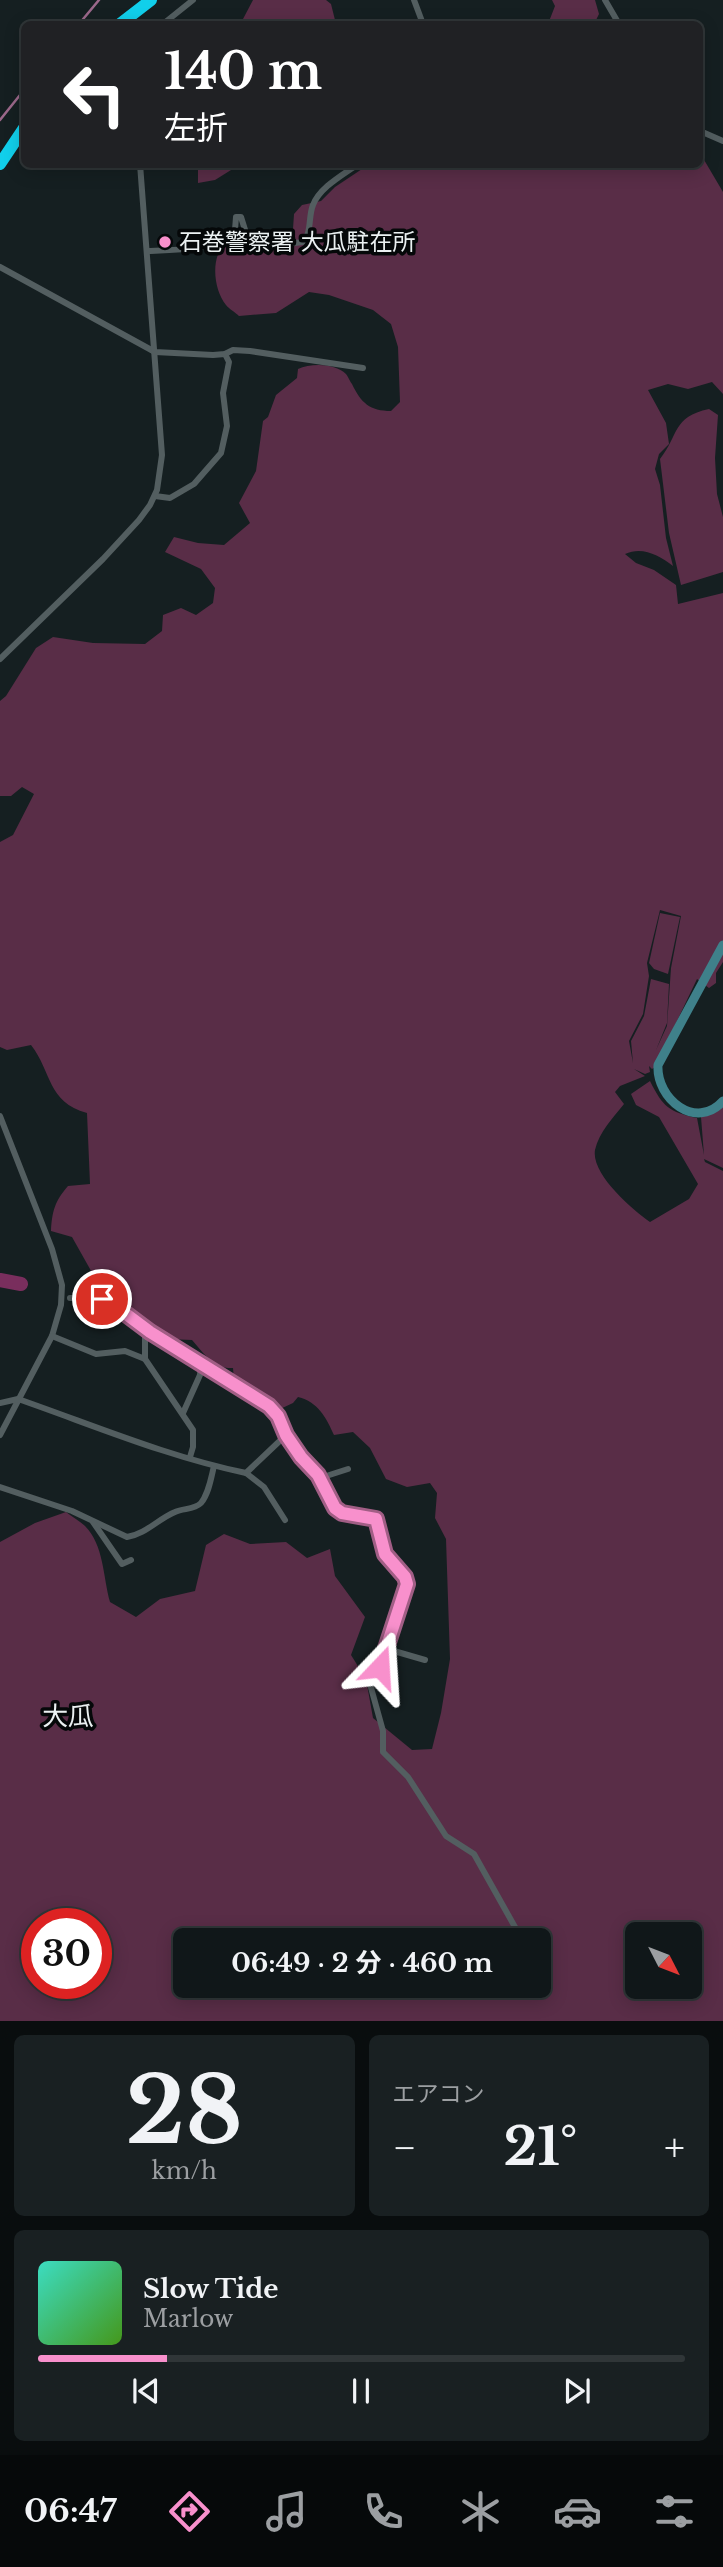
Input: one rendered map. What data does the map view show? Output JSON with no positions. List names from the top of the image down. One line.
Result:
{"districts":["大瓜"],"places":["石巻警察署 大瓜駐在所"],"north":"bottom right","page":{"turn":["140 m","左折"],"limit":"30","trip":"06:49 · 2 分 · 460 m","tile":[["28","km/h"],"エアコン"],"heat":["−","21°","+"],"song":["Slow Tide","Marlow"],"tabs":"06:47"}}
